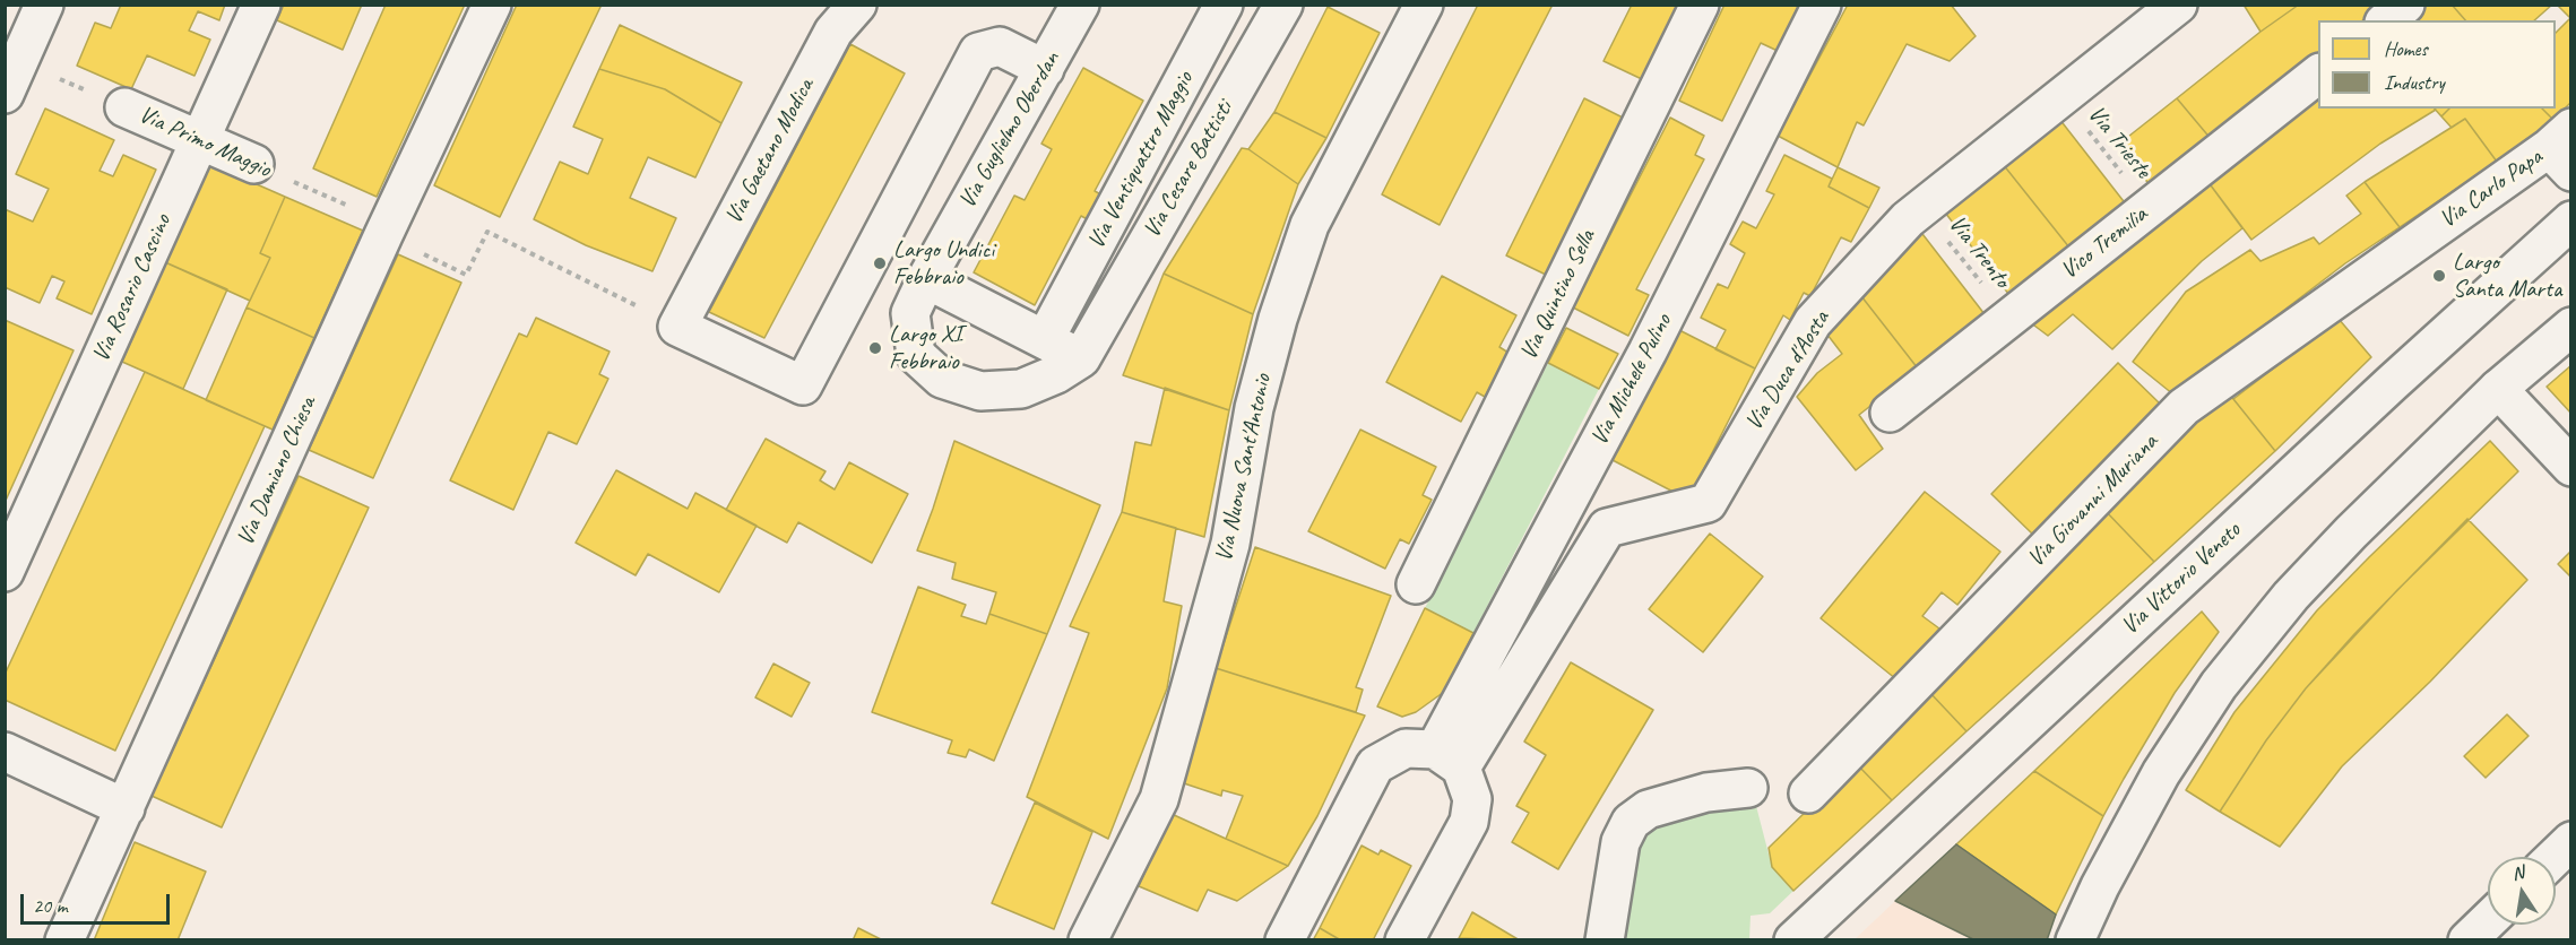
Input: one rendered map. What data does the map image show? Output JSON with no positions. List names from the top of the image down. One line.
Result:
{"streets":{"street":["Via Guglielmo Oberdan","Via Primo Maggio","Via Gaetano Modica","Via Ventiquattro Maggio","Via Cesare Battisti","Via Carlo Papa","Vico Tremilia","Via Rosario Cascino","Via Quintino Sella","Via Duca d'Aosta","Via Michele Pulino","Via Nuova Sant'Antonio","Via Damiano Chiesa","Via Giovanni Muriana","Via Vittorio Veneto"],"path":["Via Trieste","Via Trento"]},"crossings":[["Via Guglielmo Oberdan","Via Gaetano Modica"],["Via Guglielmo Oberdan","Via Cesare Battisti"],["Via Primo Maggio","Via Rosario Cascino"],["Via Primo Maggio","Via Damiano Chiesa"],["Via Trieste","Vico Tremilia"],["Via Trieste","Via Duca d'Aosta"],["Via Carlo Papa","Via Giovanni Muriana"],["Vico Tremilia","Via Trento"],["Via Trento","Via Duca d'Aosta"],["Via Duca d'Aosta","Via Michele Pulino"]],"places":["Largo Undici Febbraio","Largo Santa Marta","Largo XI Febbraio"],"legend":["Homes","Industry"],"scale_bar":"20 m","north":"top"}
